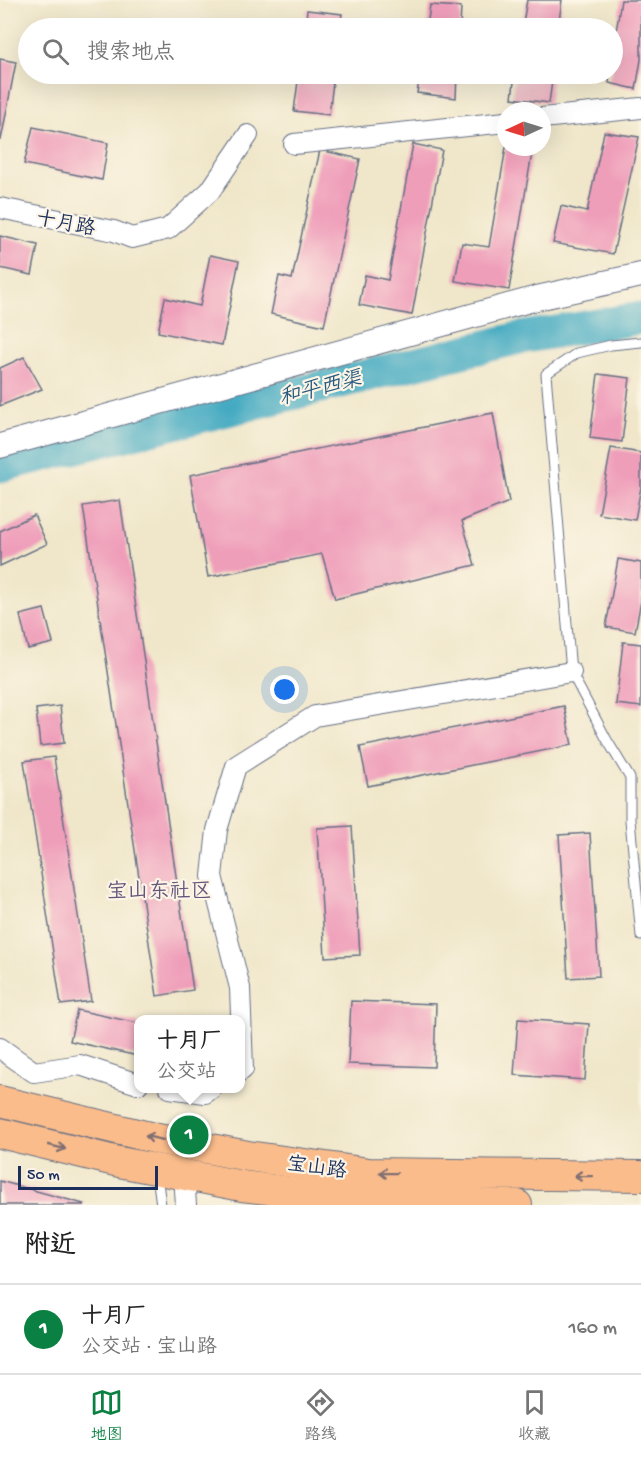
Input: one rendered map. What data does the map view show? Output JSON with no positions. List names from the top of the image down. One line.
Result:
{"streets":{"main road":["宝山路"],"street":["十月路"]},"districts":["宝山东社区"],"water":["和平西渠"],"scale_bar":"50 m","north":"left","page":{"search":"搜索地点","popup":["十月厂","公交站"],"pins":"1","scale":"50 m","heading":"附近","list":[{"mark":"1","name":"十月厂","note":"公交站 · 宝山路","value":"160 m"}],"nav":["地图","路线","收藏"]}}
